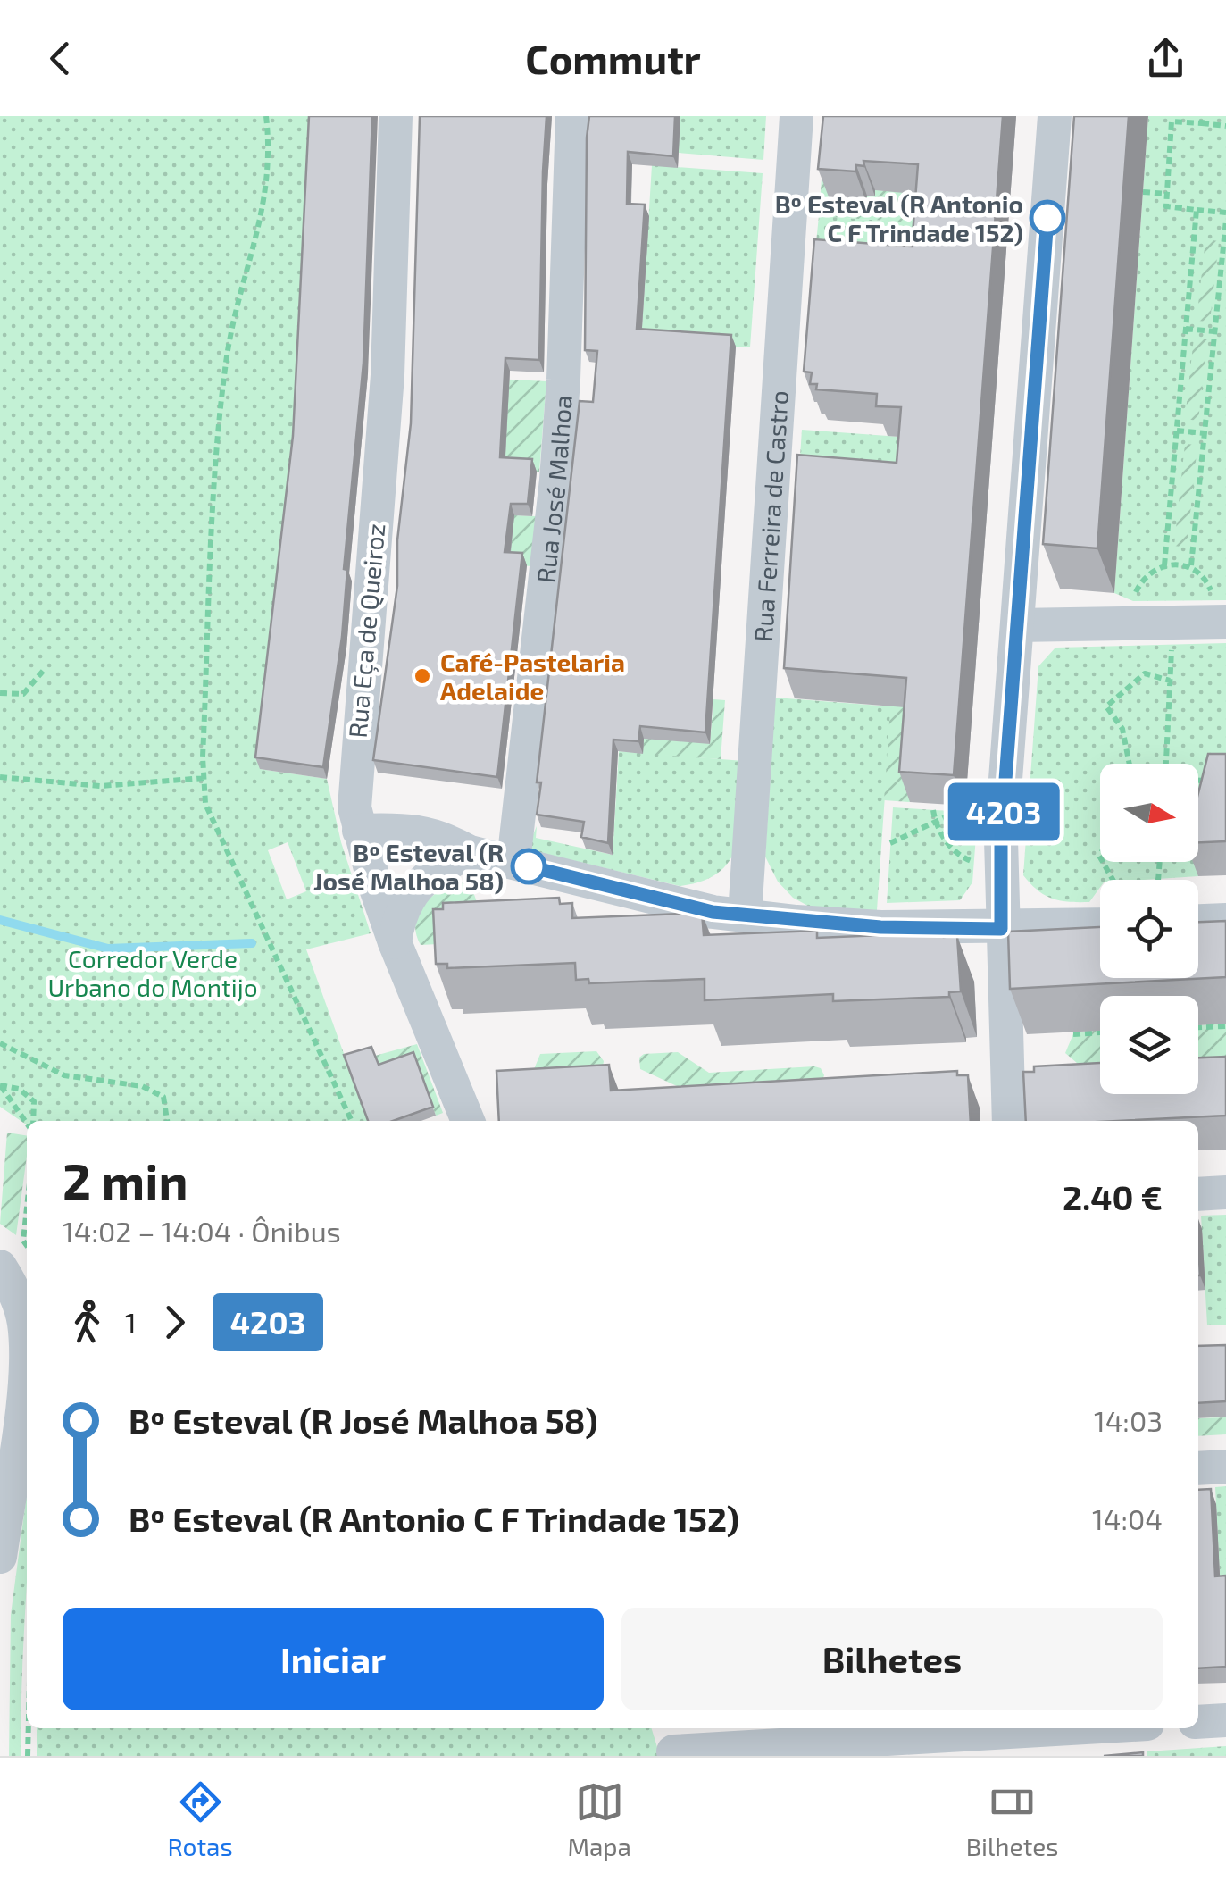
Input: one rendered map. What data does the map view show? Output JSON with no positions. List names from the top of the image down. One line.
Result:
{"streets":{"street":["Rua José Malhoa","Rua Ferreira de Castro","Rua Eça de Queiroz"]},"parks":["Corredor Verde Urbano do Montijo"],"places":["Bº Esteval (R Antonio C F Trindade 152)","Café-Pastelaria Adelaide","Bº Esteval (R José Malhoa 58)"],"lines":["bus line 4203"],"north":"right","page":{"header":"Commutr","on_map":"4203","heading":["2 min","14:02 – 14:04 · Ônibus","2.40 €"],"legs":["1","4203"],"list":[{"name":"Bº Esteval (R José Malhoa 58)","value":"14:03"},{"name":"Bº Esteval (R Antonio C F Trindade 152)","value":"14:04"}],"buttons":["Iniciar","Bilhetes"],"tabs":["Rotas","Mapa","Bilhetes"]}}
